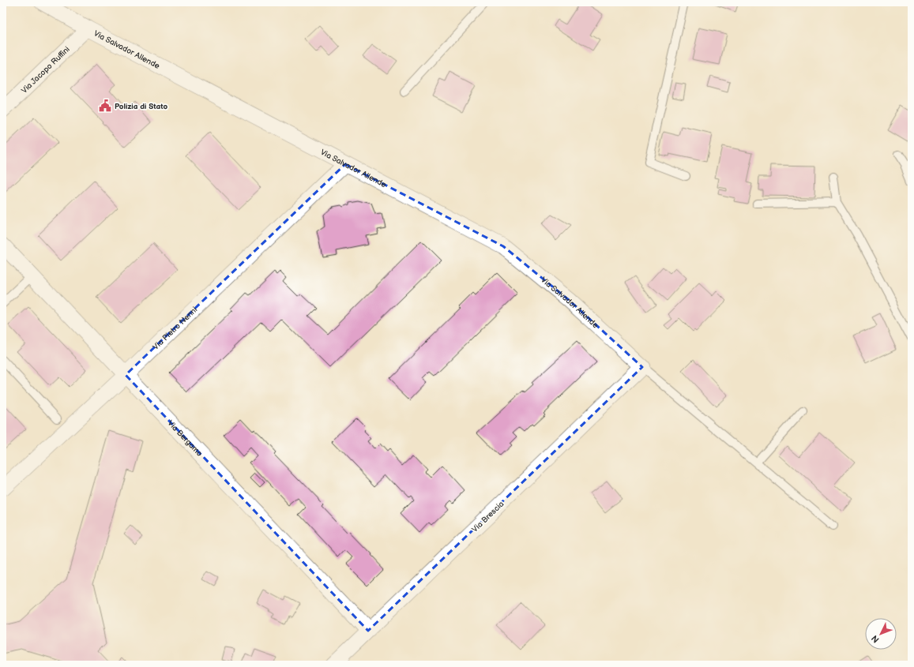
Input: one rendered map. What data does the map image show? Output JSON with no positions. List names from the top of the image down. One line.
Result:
{"streets":{"street":["Via Salvador Allende","Via Jacopo Ruffini","Via Pietro Nenni","Via Bergamo","Via Brescia"]},"crossings":[["Via Salvador Allende","Via Jacopo Ruffini"],["Via Salvador Allende","Via Pietro Nenni"],["Via Salvador Allende","Via Brescia"],["Via Pietro Nenni","Via Bergamo"],["Via Bergamo","Via Brescia"]],"places":{"public building":["Polizia di Stato"]},"north":"bottom left"}
